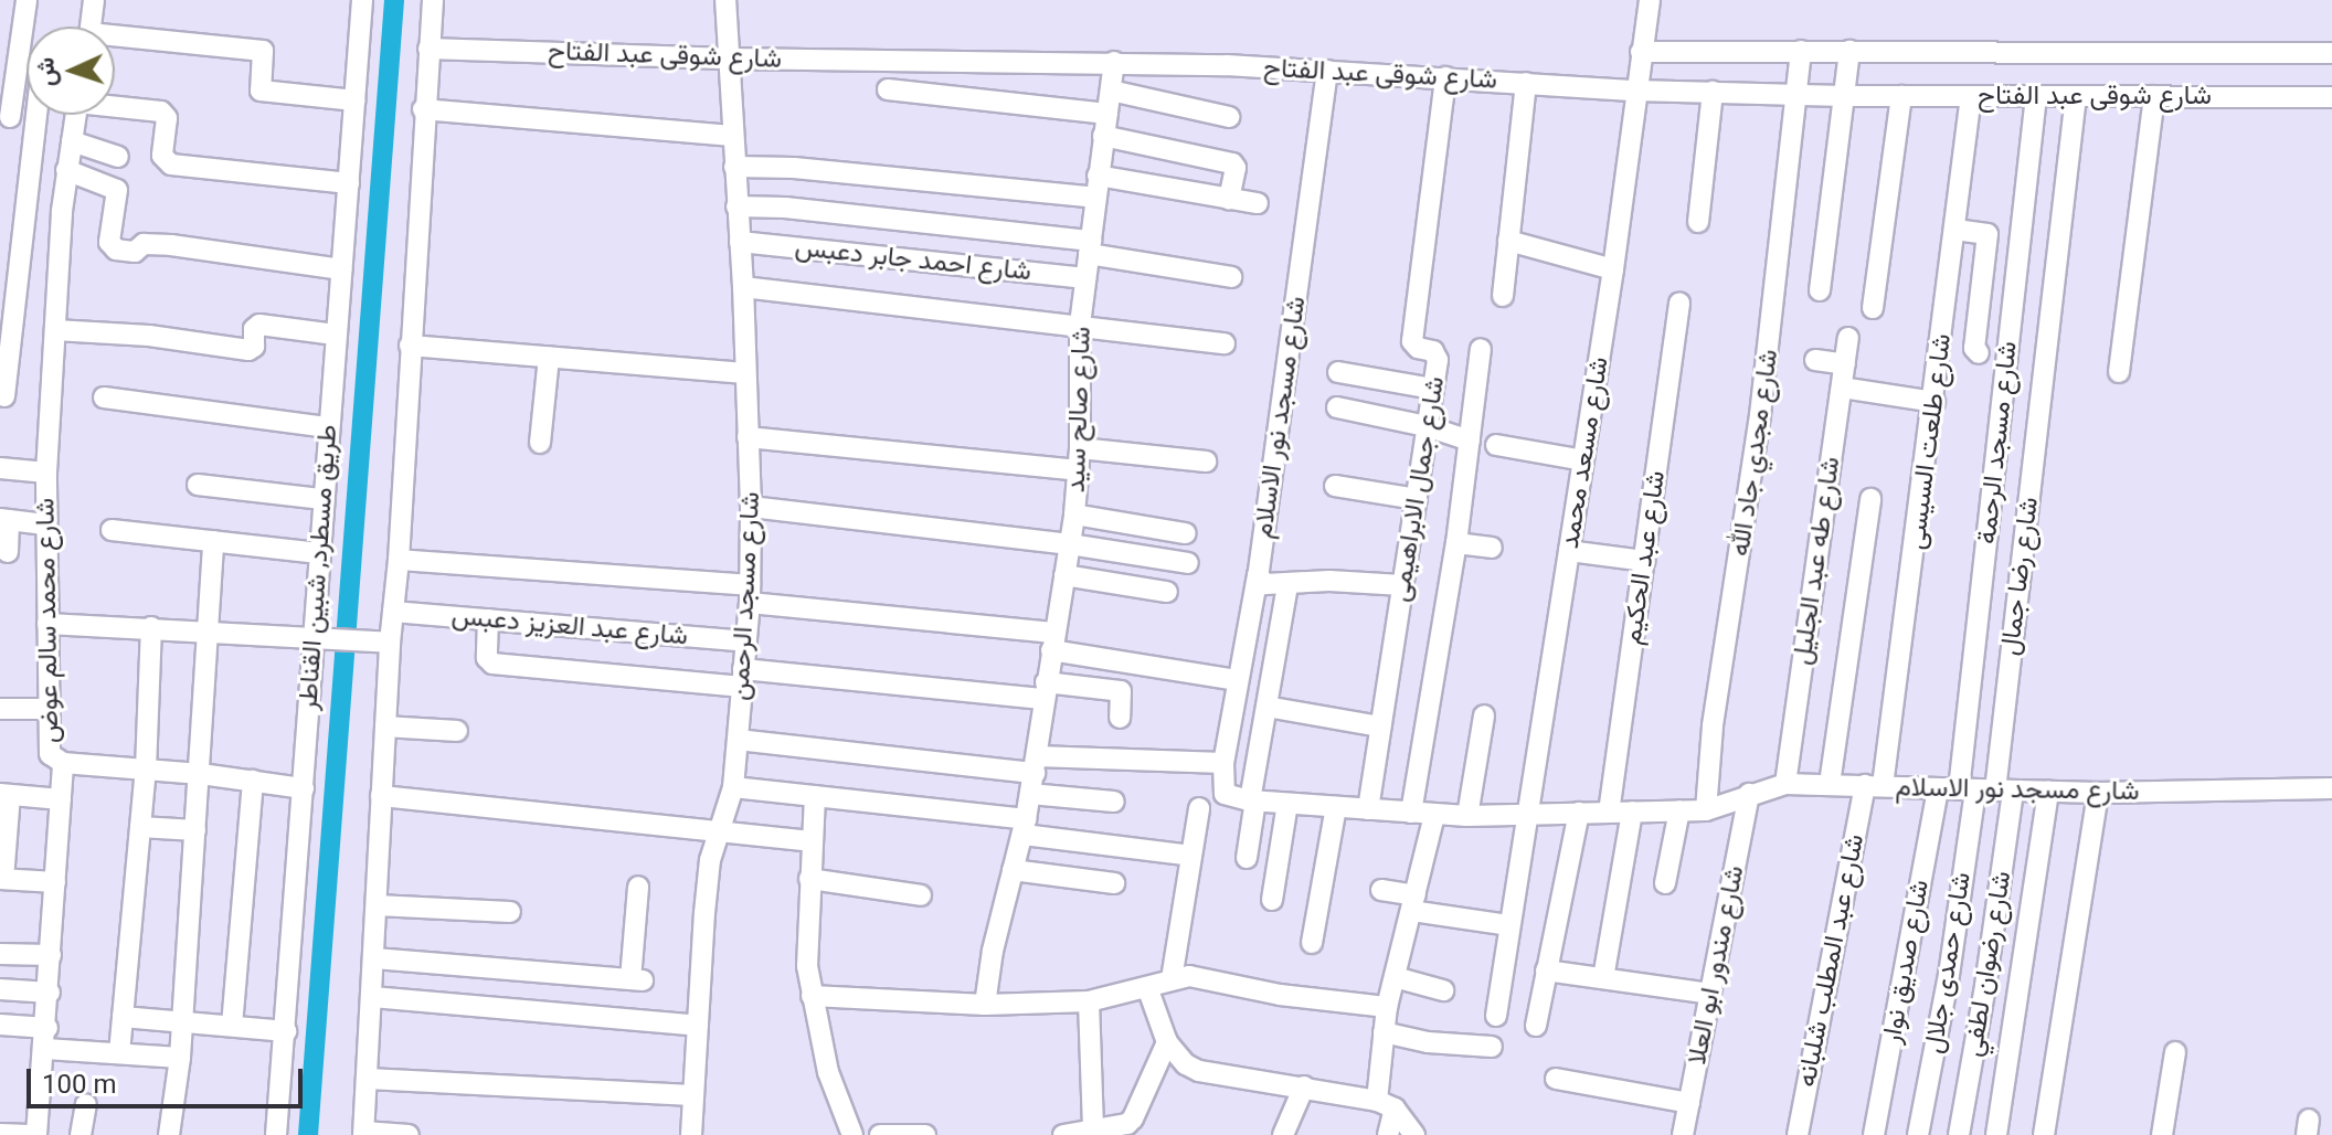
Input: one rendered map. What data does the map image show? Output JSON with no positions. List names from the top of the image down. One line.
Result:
{"streets":{"street":["شارع شوقى عبد الفتاح","شارع احمد جابر دعبس","شارع صالح سيد","شارع مسجد نور الاسلام","شارع طلعت السيسى","شارع مسجد الرحمة","شارع مسعد محمد","شارع مجدي جاد الله","شارع جمال الابراهيمى","شارع عبد الحكيم","شارع طه عبد الجليل","طريق مسطرد, شبين القناطر","شارع رضا جمال","شارع مسجد الرحمن","شارع محمد سالم عوض","شارع عبد العزيز دعبس","شارع عبد المطلب شلبانه","شارع صديق نوار","شارع حمدى جلال","شارع رضوان لطفي","شارع مندور ابو العلا"]},"crossings":[["شارع شوقى عبد الفتاح","شارع صالح سيد"],["شارع شوقى عبد الفتاح","شارع مسجد نور الاسلام"],["شارع شوقى عبد الفتاح","شارع طلعت السيسى"],["شارع شوقى عبد الفتاح","شارع مسجد الرحمة"],["شارع شوقى عبد الفتاح","شارع مسعد محمد"],["شارع شوقى عبد الفتاح","شارع مجدي جاد الله"],["شارع شوقى عبد الفتاح","شارع جمال الابراهيمى"],["شارع شوقى عبد الفتاح","شارع رضا جمال"],["شارع شوقى عبد الفتاح","شارع مسجد الرحمن"],["شارع احمد جابر دعبس","شارع صالح سيد"],["شارع احمد جابر دعبس","شارع مسجد الرحمن"],["شارع مسجد نور الاسلام","شارع طلعت السيسى"],["شارع مسجد نور الاسلام","شارع مسجد الرحمة"],["شارع مسجد نور الاسلام","شارع مجدي جاد الله"],["شارع مسجد نور الاسلام","شارع طه عبد الجليل"],["شارع مسجد نور الاسلام","شارع رضا جمال"],["شارع مسجد نور الاسلام","شارع عبد المطلب شلبانه"],["شارع مسجد نور الاسلام","شارع صديق نوار"],["شارع مسجد نور الاسلام","شارع حمدى جلال"],["شارع مسجد نور الاسلام","شارع رضوان لطفي"],["شارع مسجد نور الاسلام","شارع مندور ابو العلا"],["شارع طلعت السيسى","شارع عبد المطلب شلبانه"],["شارع مسجد الرحمة","شارع رضا جمال"],["شارع مسجد الرحمة","شارع صديق نوار"],["شارع مسجد الرحمة","شارع حمدى جلال"],["شارع مسجد الرحمة","شارع رضوان لطفي"],["شارع رضا جمال","شارع صديق نوار"],["شارع رضا جمال","شارع حمدى جلال"],["شارع رضا جمال","شارع رضوان لطفي"],["شارع مسجد الرحمن","شارع عبد العزيز دعبس"],["شارع صديق نوار","شارع حمدى جلال"],["شارع صديق نوار","شارع رضوان لطفي"],["شارع حمدى جلال","شارع رضوان لطفي"]],"scale_bar":"100 m","north":"left"}
